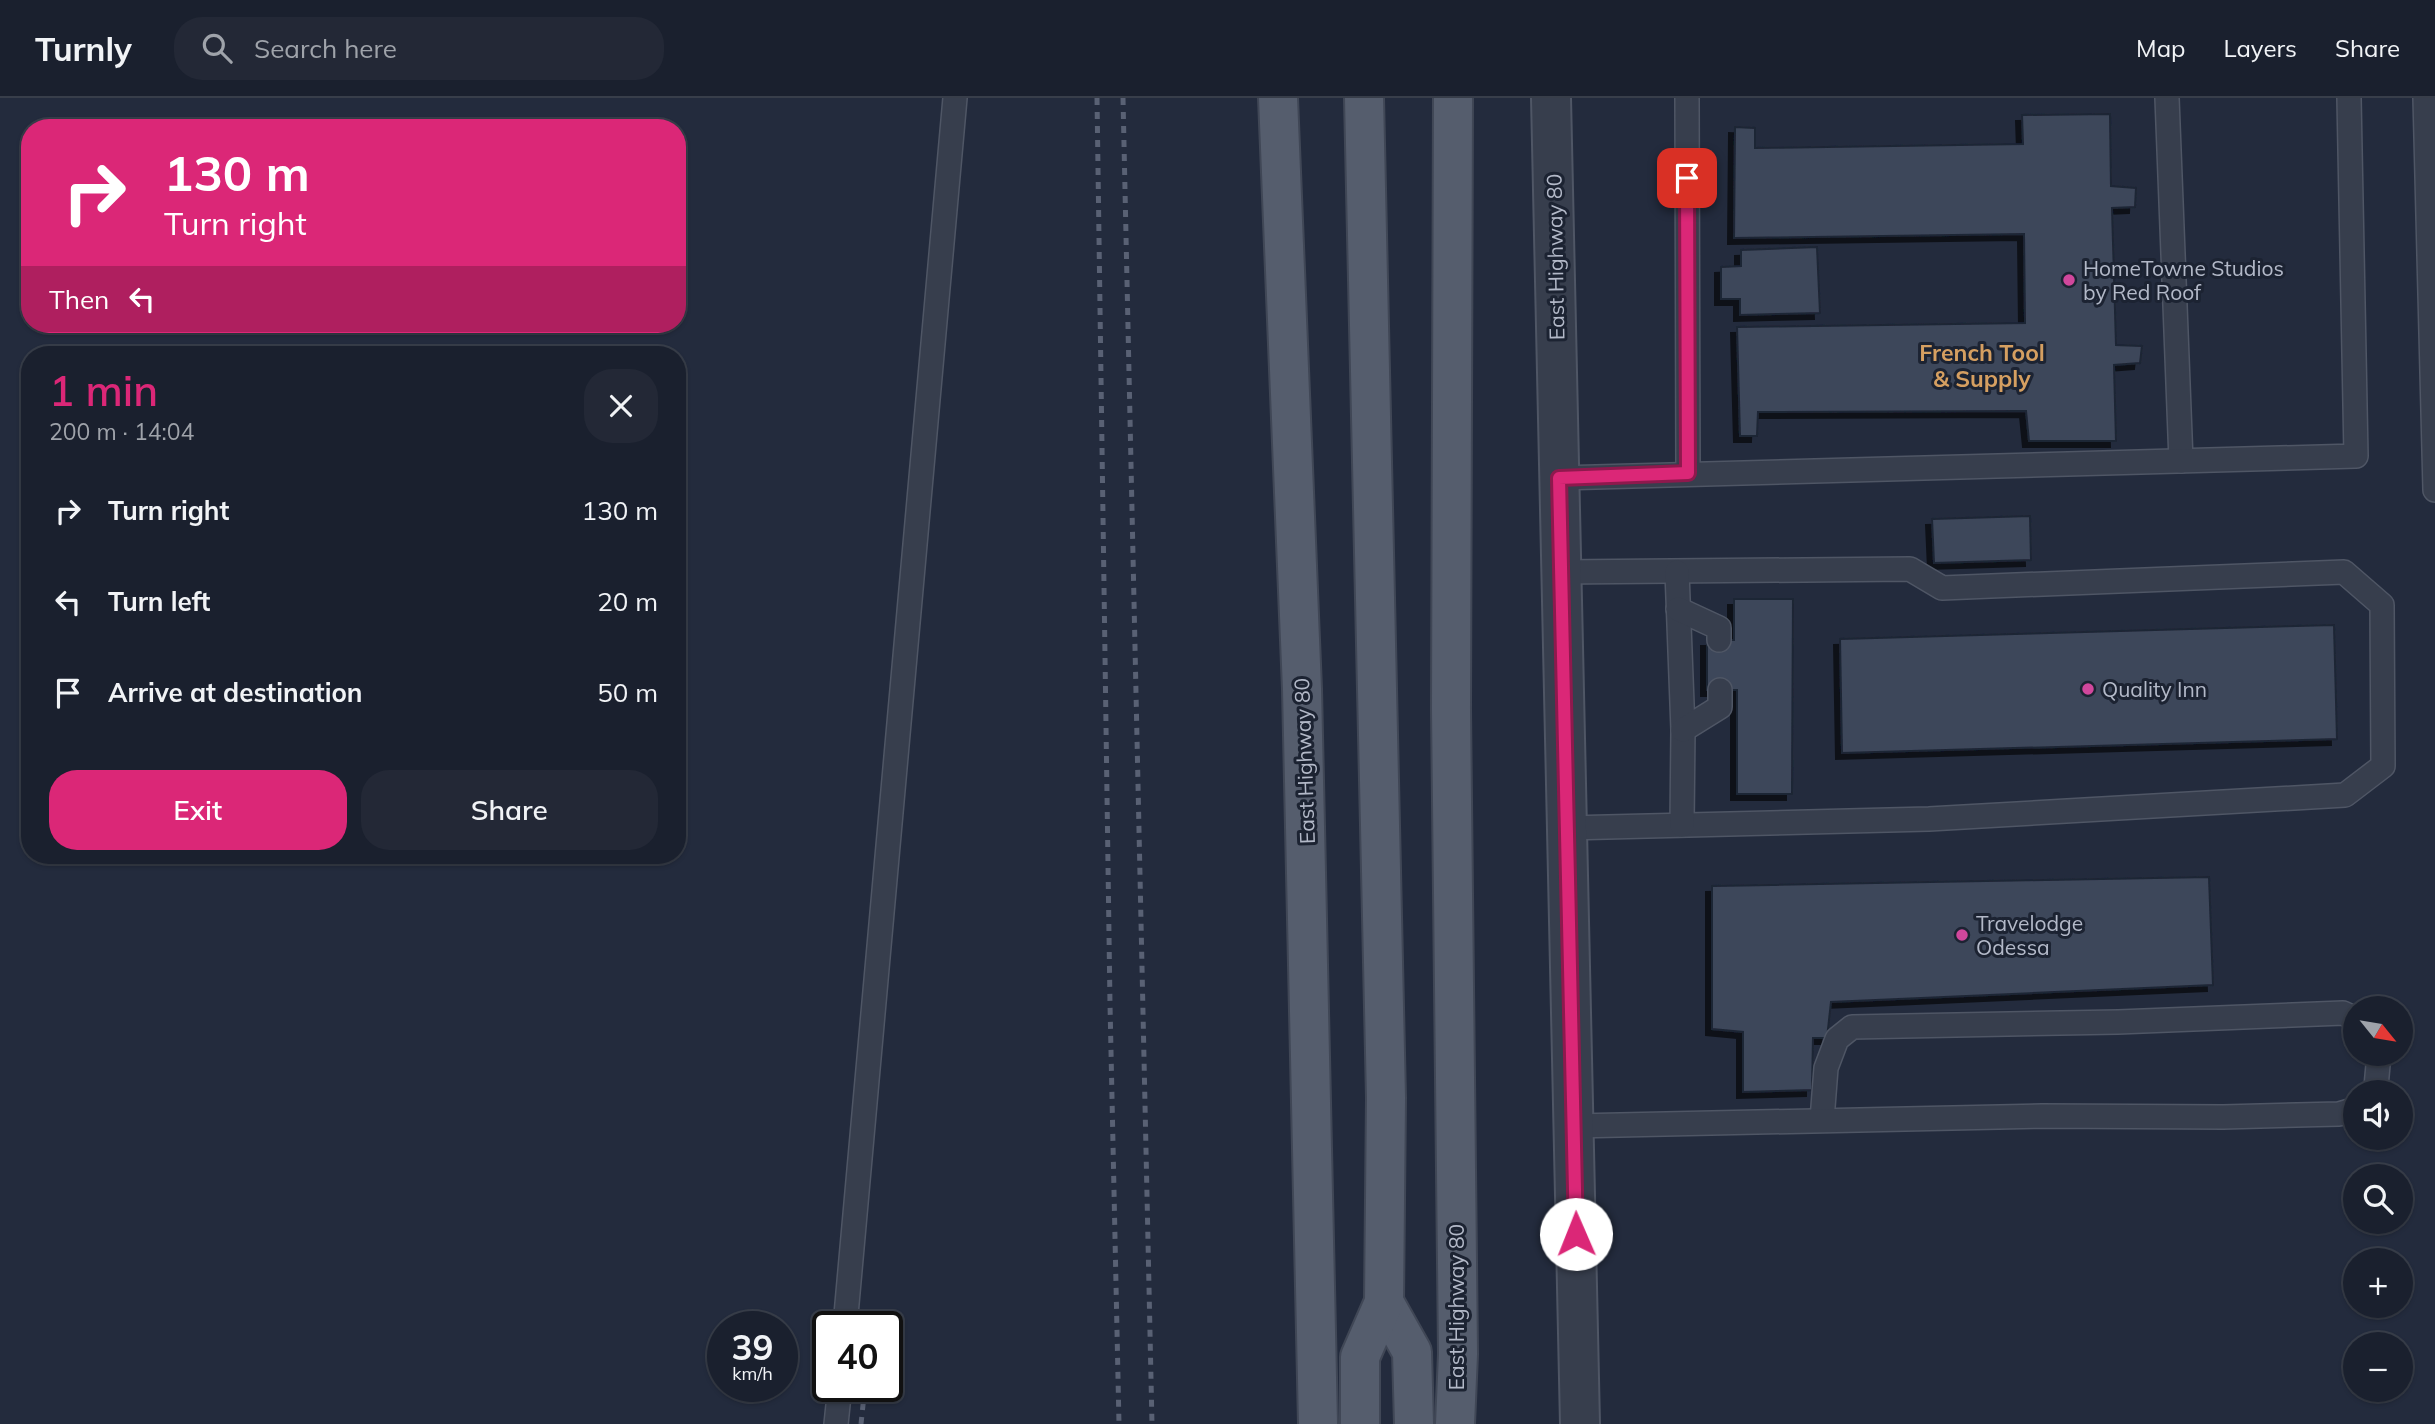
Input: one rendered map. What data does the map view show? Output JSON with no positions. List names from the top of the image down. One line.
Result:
{"streets":{"main road":["East Highway 80"]},"districts":["French Tool & Supply"],"places":["HomeTowne Studios by Red Roof","Quality Inn","Travelodge Odessa"],"north":"bottom right","page":{"header":"Turnly","search":"Search here","nav":["Map","Layers","Share"],"turn":["130 m","Turn right"],"then":"Then","heading":["1 min","200 m · 14:04"],"list":[{"name":"Turn right","value":"130 m"},{"name":"Turn left","value":"20 m"},{"name":"Arrive at destination","value":"50 m"}],"buttons":["Exit","Share"],"map_buttons":["+","−"],"speed":"39 km/h","limit":"40"}}
